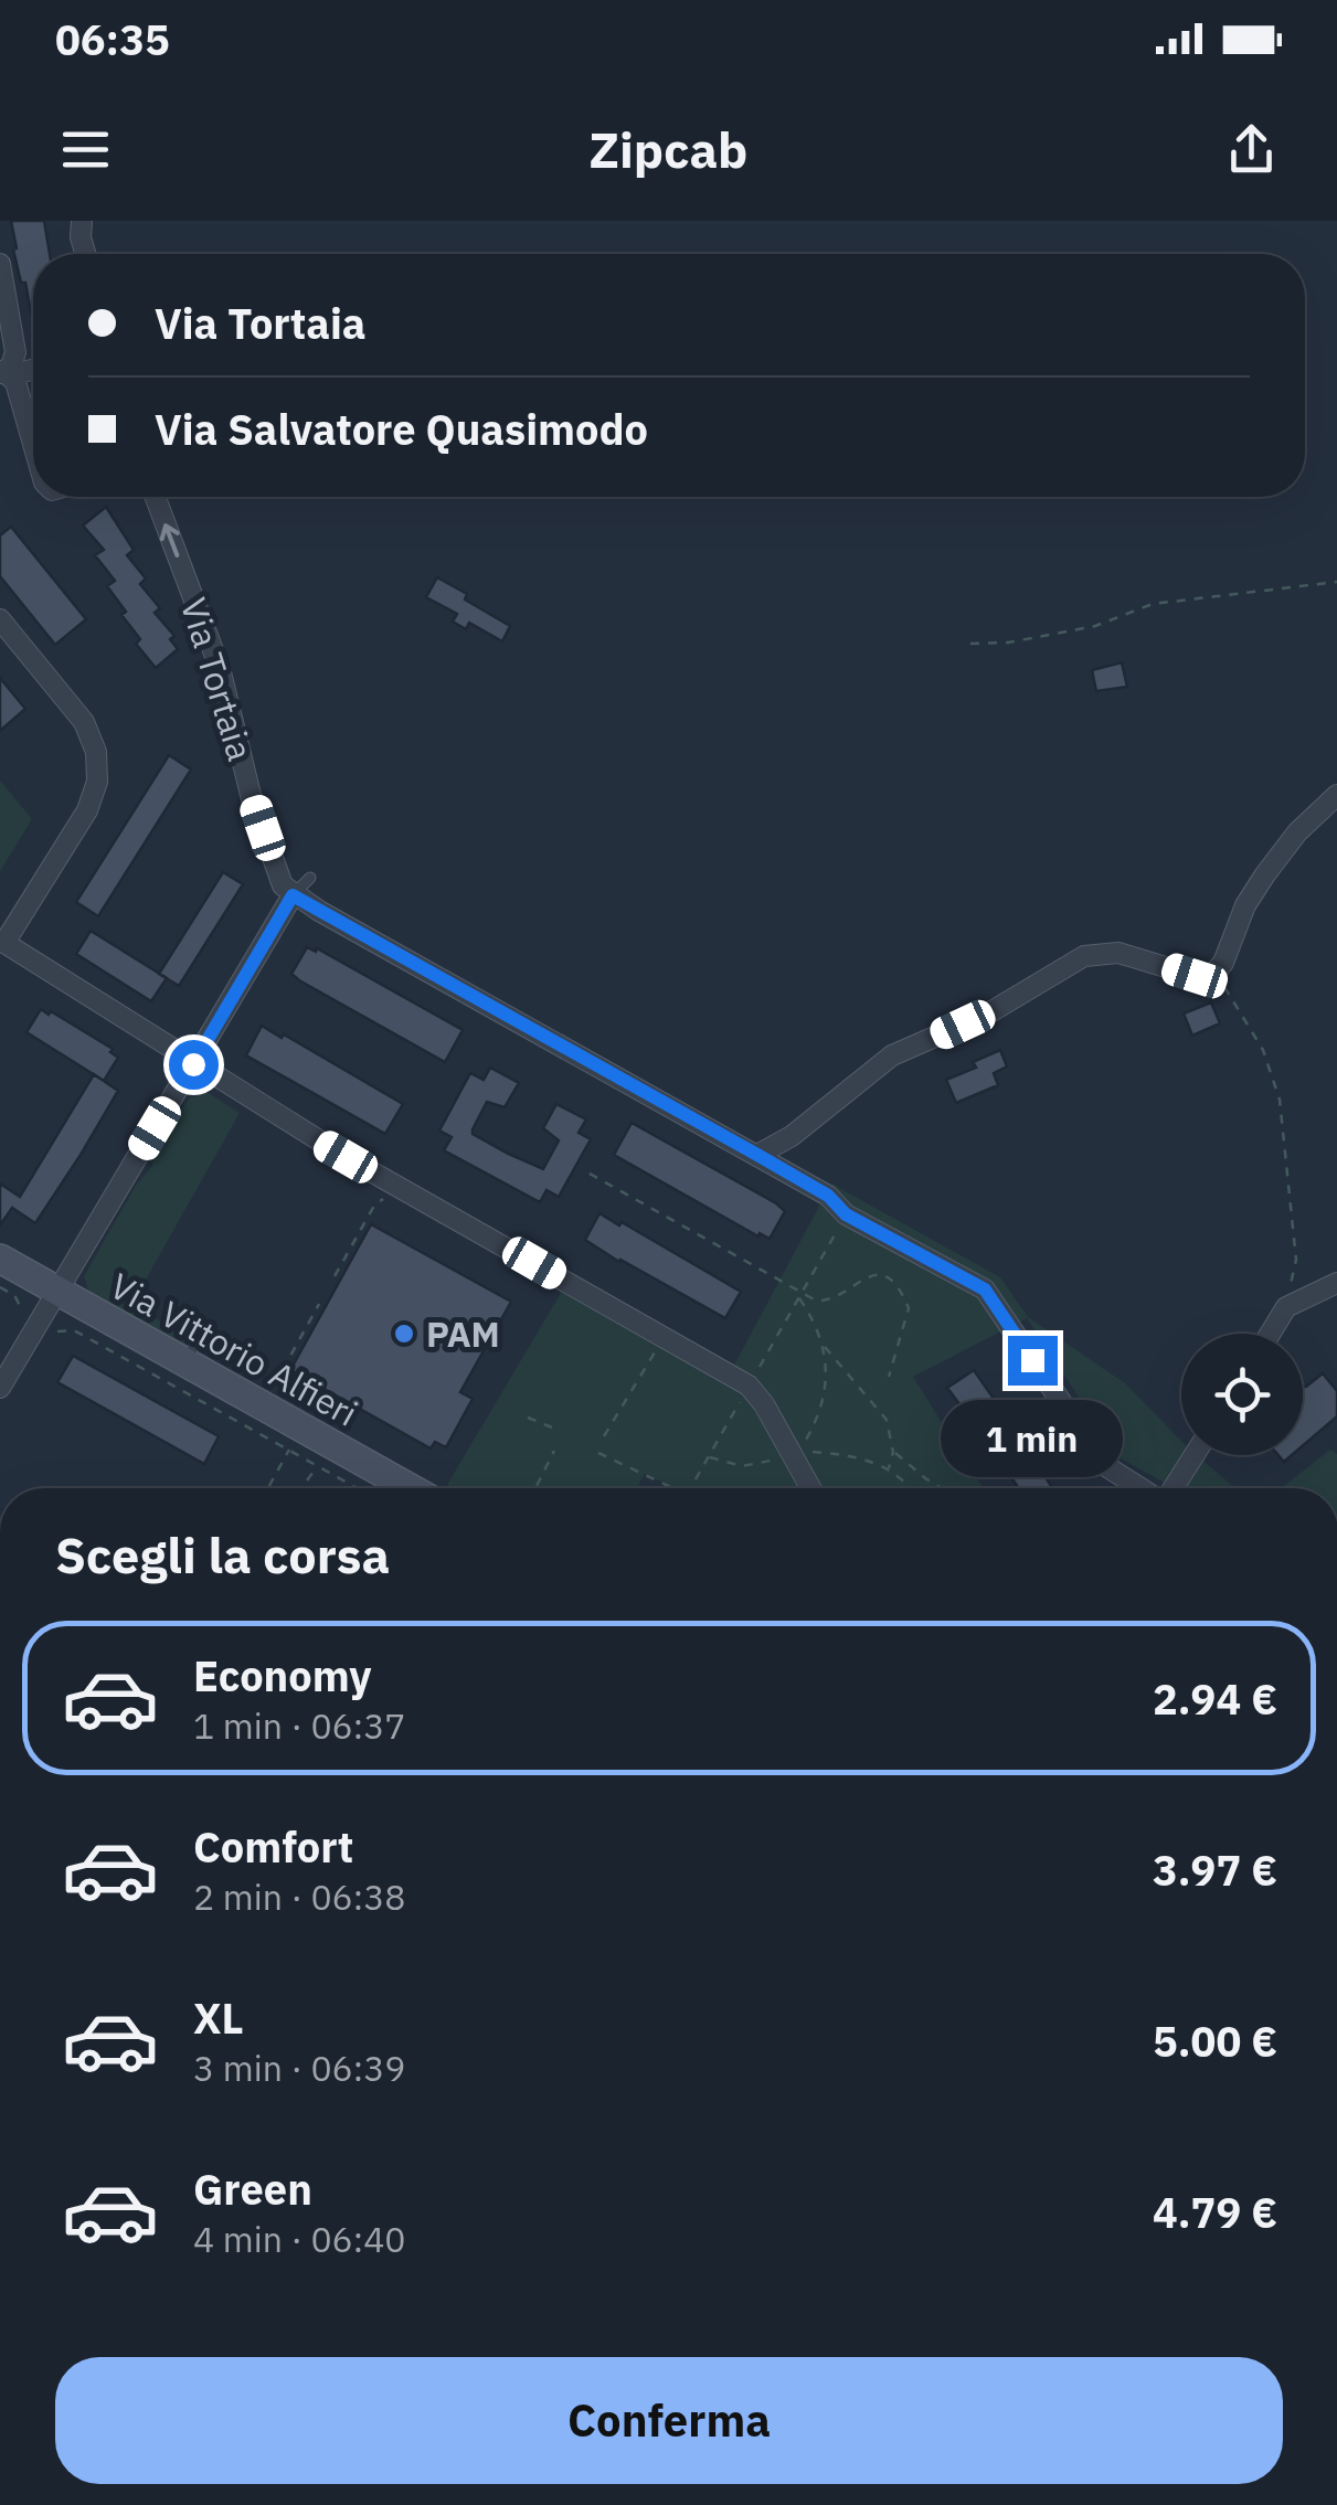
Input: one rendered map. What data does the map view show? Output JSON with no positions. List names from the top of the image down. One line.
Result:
{"streets":{"street":["Via Tortaia","Via Vittorio Alfieri"]},"one_way":["Via Tortaia"],"places":["PAM"],"page":{"status":"06:35","header":"Zipcab","banner":["Via Tortaia","Via Salvatore Quasimodo"],"bubble":"1 min","heading":"Scegli la corsa","list":[{"name":"Economy","note":"1 min · 06:37","value":"2.94 €"},{"name":"Comfort","note":"2 min · 06:38","value":"3.97 €"},{"name":"XL","note":"3 min · 06:39","value":"5.00 €"},{"name":"Green","note":"4 min · 06:40","value":"4.79 €"}],"buttons":"Conferma"}}
